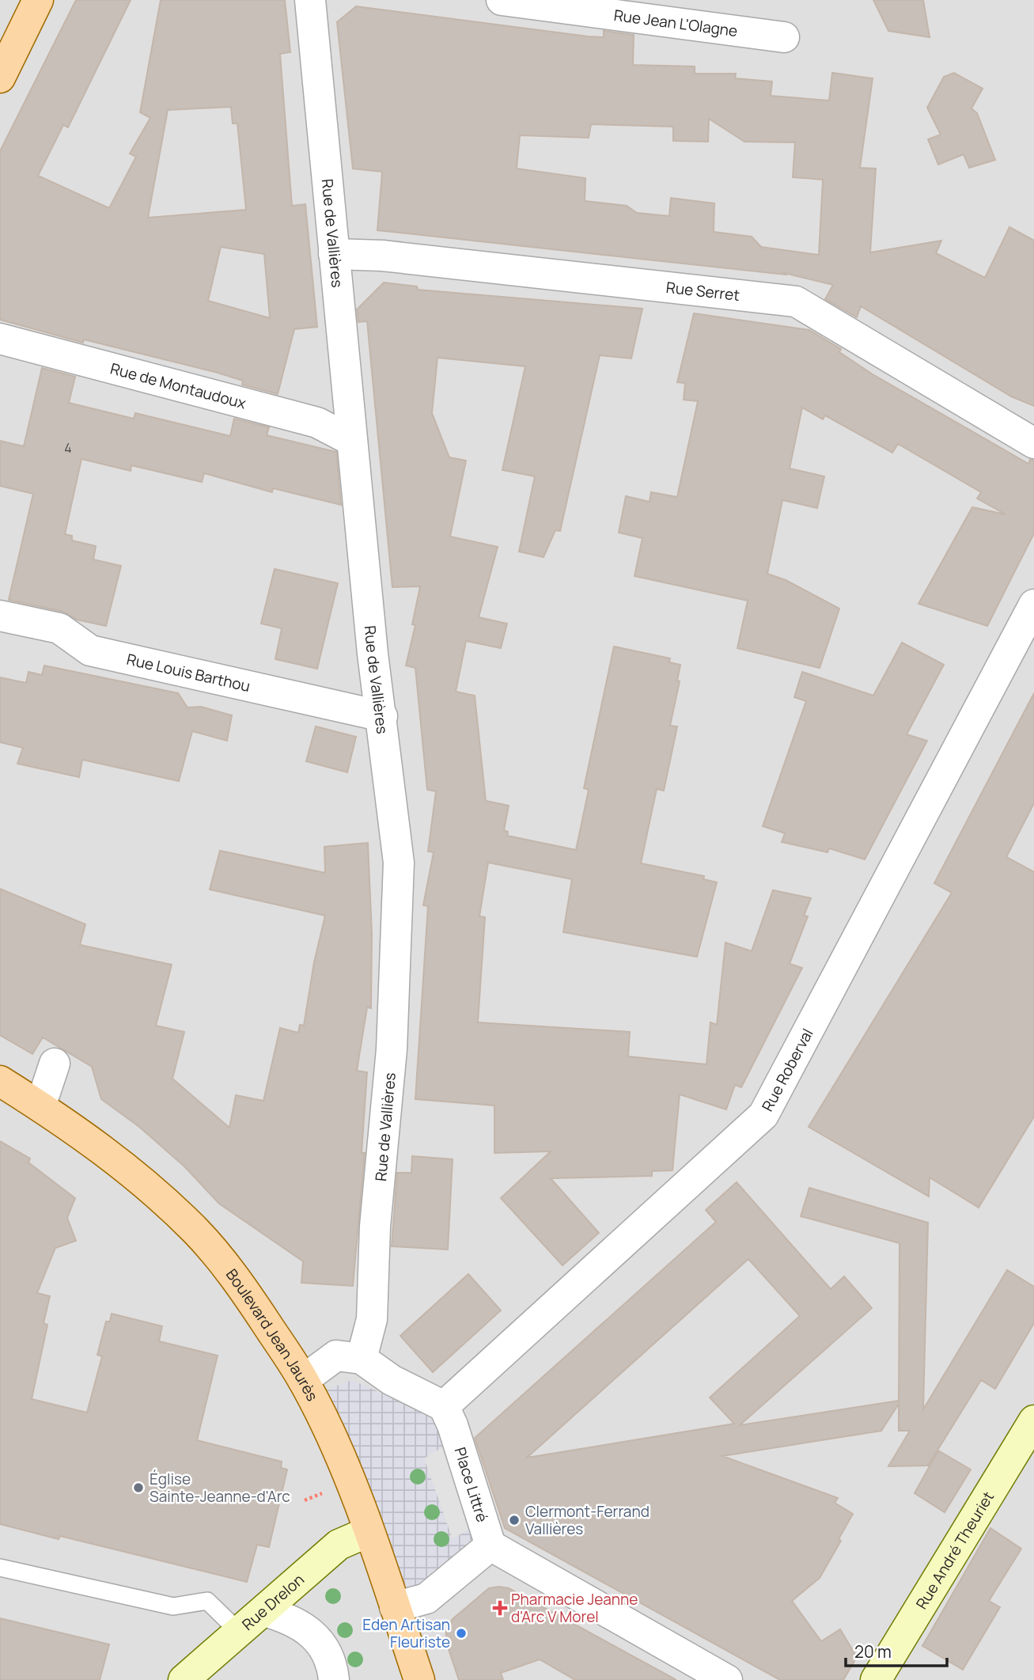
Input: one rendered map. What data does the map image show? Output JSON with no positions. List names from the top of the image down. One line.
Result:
{"streets":{"main road":["Boulevard Jean Jaurès"],"street":["Rue Jean L'Olagne","Rue de Vallières","Rue Serret","Rue de Montaudoux","Rue Louis Barthou","Rue Roberval","Place Littré","Rue André Theuriet","Rue Drelon"]},"crossings":[["Rue de Vallières","Rue Serret"],["Rue de Vallières","Rue de Montaudoux"],["Rue de Vallières","Rue Louis Barthou"],["Rue Roberval","Place Littré"],["Boulevard Jean Jaurès","Rue Drelon"]],"places":{"other":["Église Sainte-Jeanne-d'Arc","Clermont-Ferrand Vallières","Eden Artisan Fleuriste"],"health":["Pharmacie Jeanne d'Arc V Morel"]},"house_numbers":["4"],"scale_bar":"20 m"}
